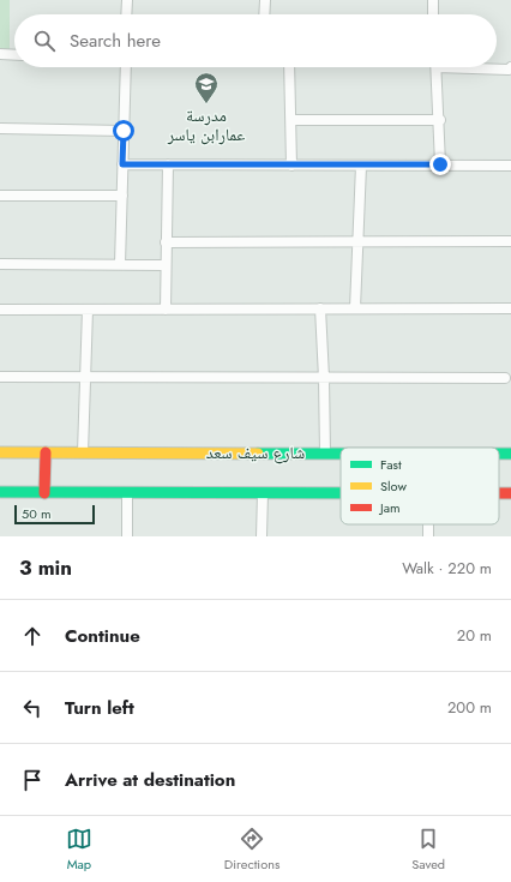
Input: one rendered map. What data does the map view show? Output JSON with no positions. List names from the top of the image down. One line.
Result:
{"streets":{"street":["شارع سيف سعد"]},"places":{"school or university":["مدرسة عمارابن ياسر"]},"legend":["Fast","Slow","Jam"],"scale_bar":"50 m","page":{"search":"Search here","scale":"50 m","heading":["3 min","Walk · 220 m"],"list":[["Continue","20 m"],["Turn left","200 m"],"Arrive at destination"],"nav":["Map","Directions","Saved"]}}
